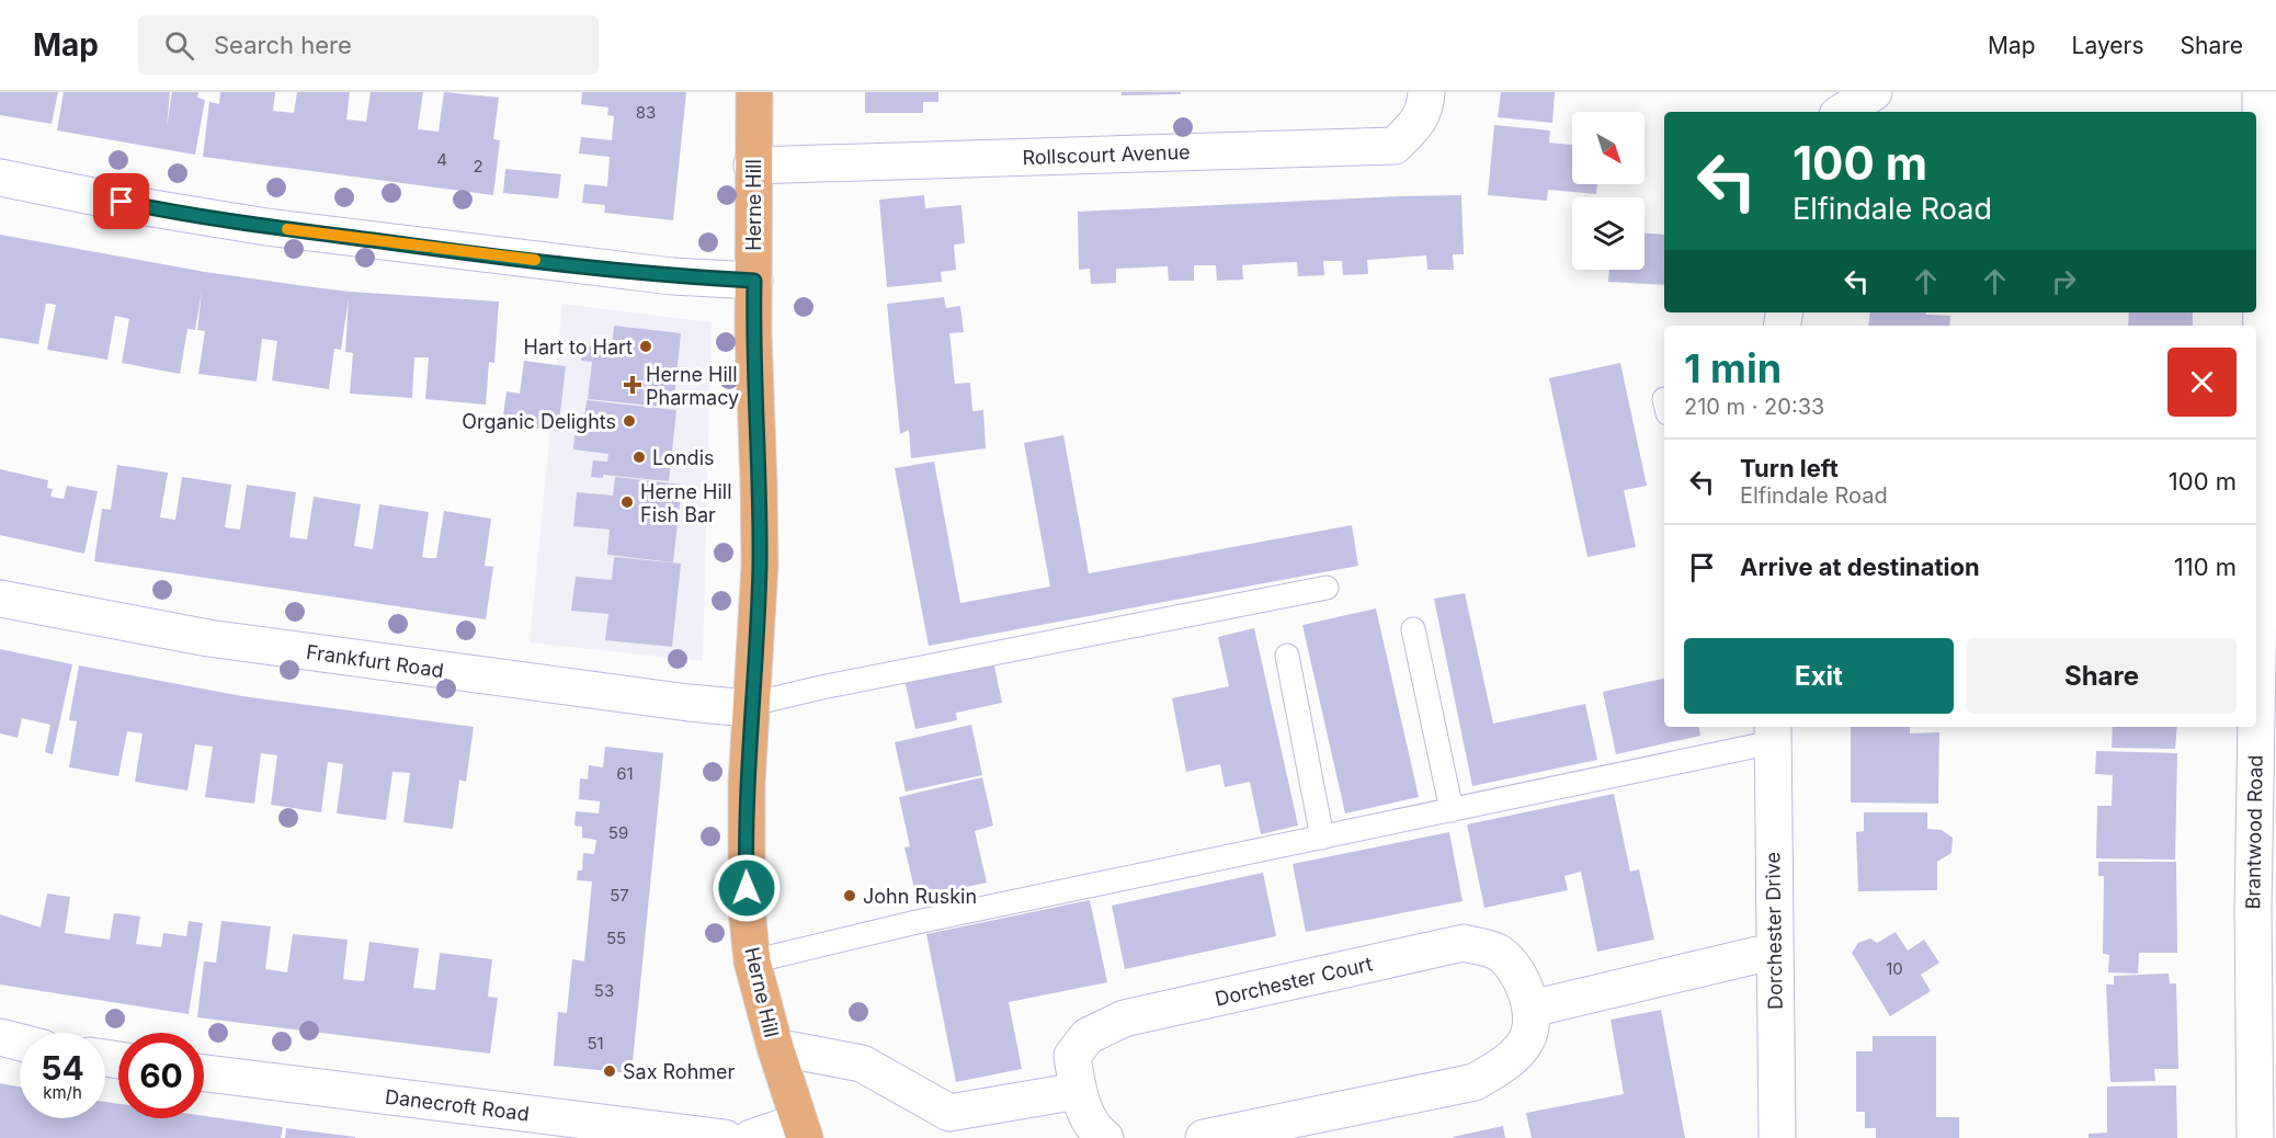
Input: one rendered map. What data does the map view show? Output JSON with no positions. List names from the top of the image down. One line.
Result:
{"streets":{"main road":["Herne Hill"],"street":["Rollscourt Avenue","Frankfurt Road","Brantwood Road","Dorchester Drive","Dorchester Court","Danecroft Road"]},"crossings":[["Rollscourt Avenue","Herne Hill"],["Herne Hill","Frankfurt Road"]],"places":{"other":["Hart to Hart","Organic Delights","Londis","Herne Hill Fish Bar","John Ruskin","Sax Rohmer"],"health":["Herne Hill Pharmacy"]},"house_numbers":["83","4","2","61","59","57","55","10","53","51"],"north":"bottom right","page":{"header":"Map","search":"Search here","nav":["Map","Layers","Share"],"turn":["100 m","Elfindale Road"],"heading":["1 min","210 m · 20:33"],"list":[{"name":"Turn left","note":"Elfindale Road","value":"100 m"},{"name":"Arrive at destination","value":"110 m"}],"buttons":["Exit","Share"],"speed":"54 km/h","limit":"60"}}
